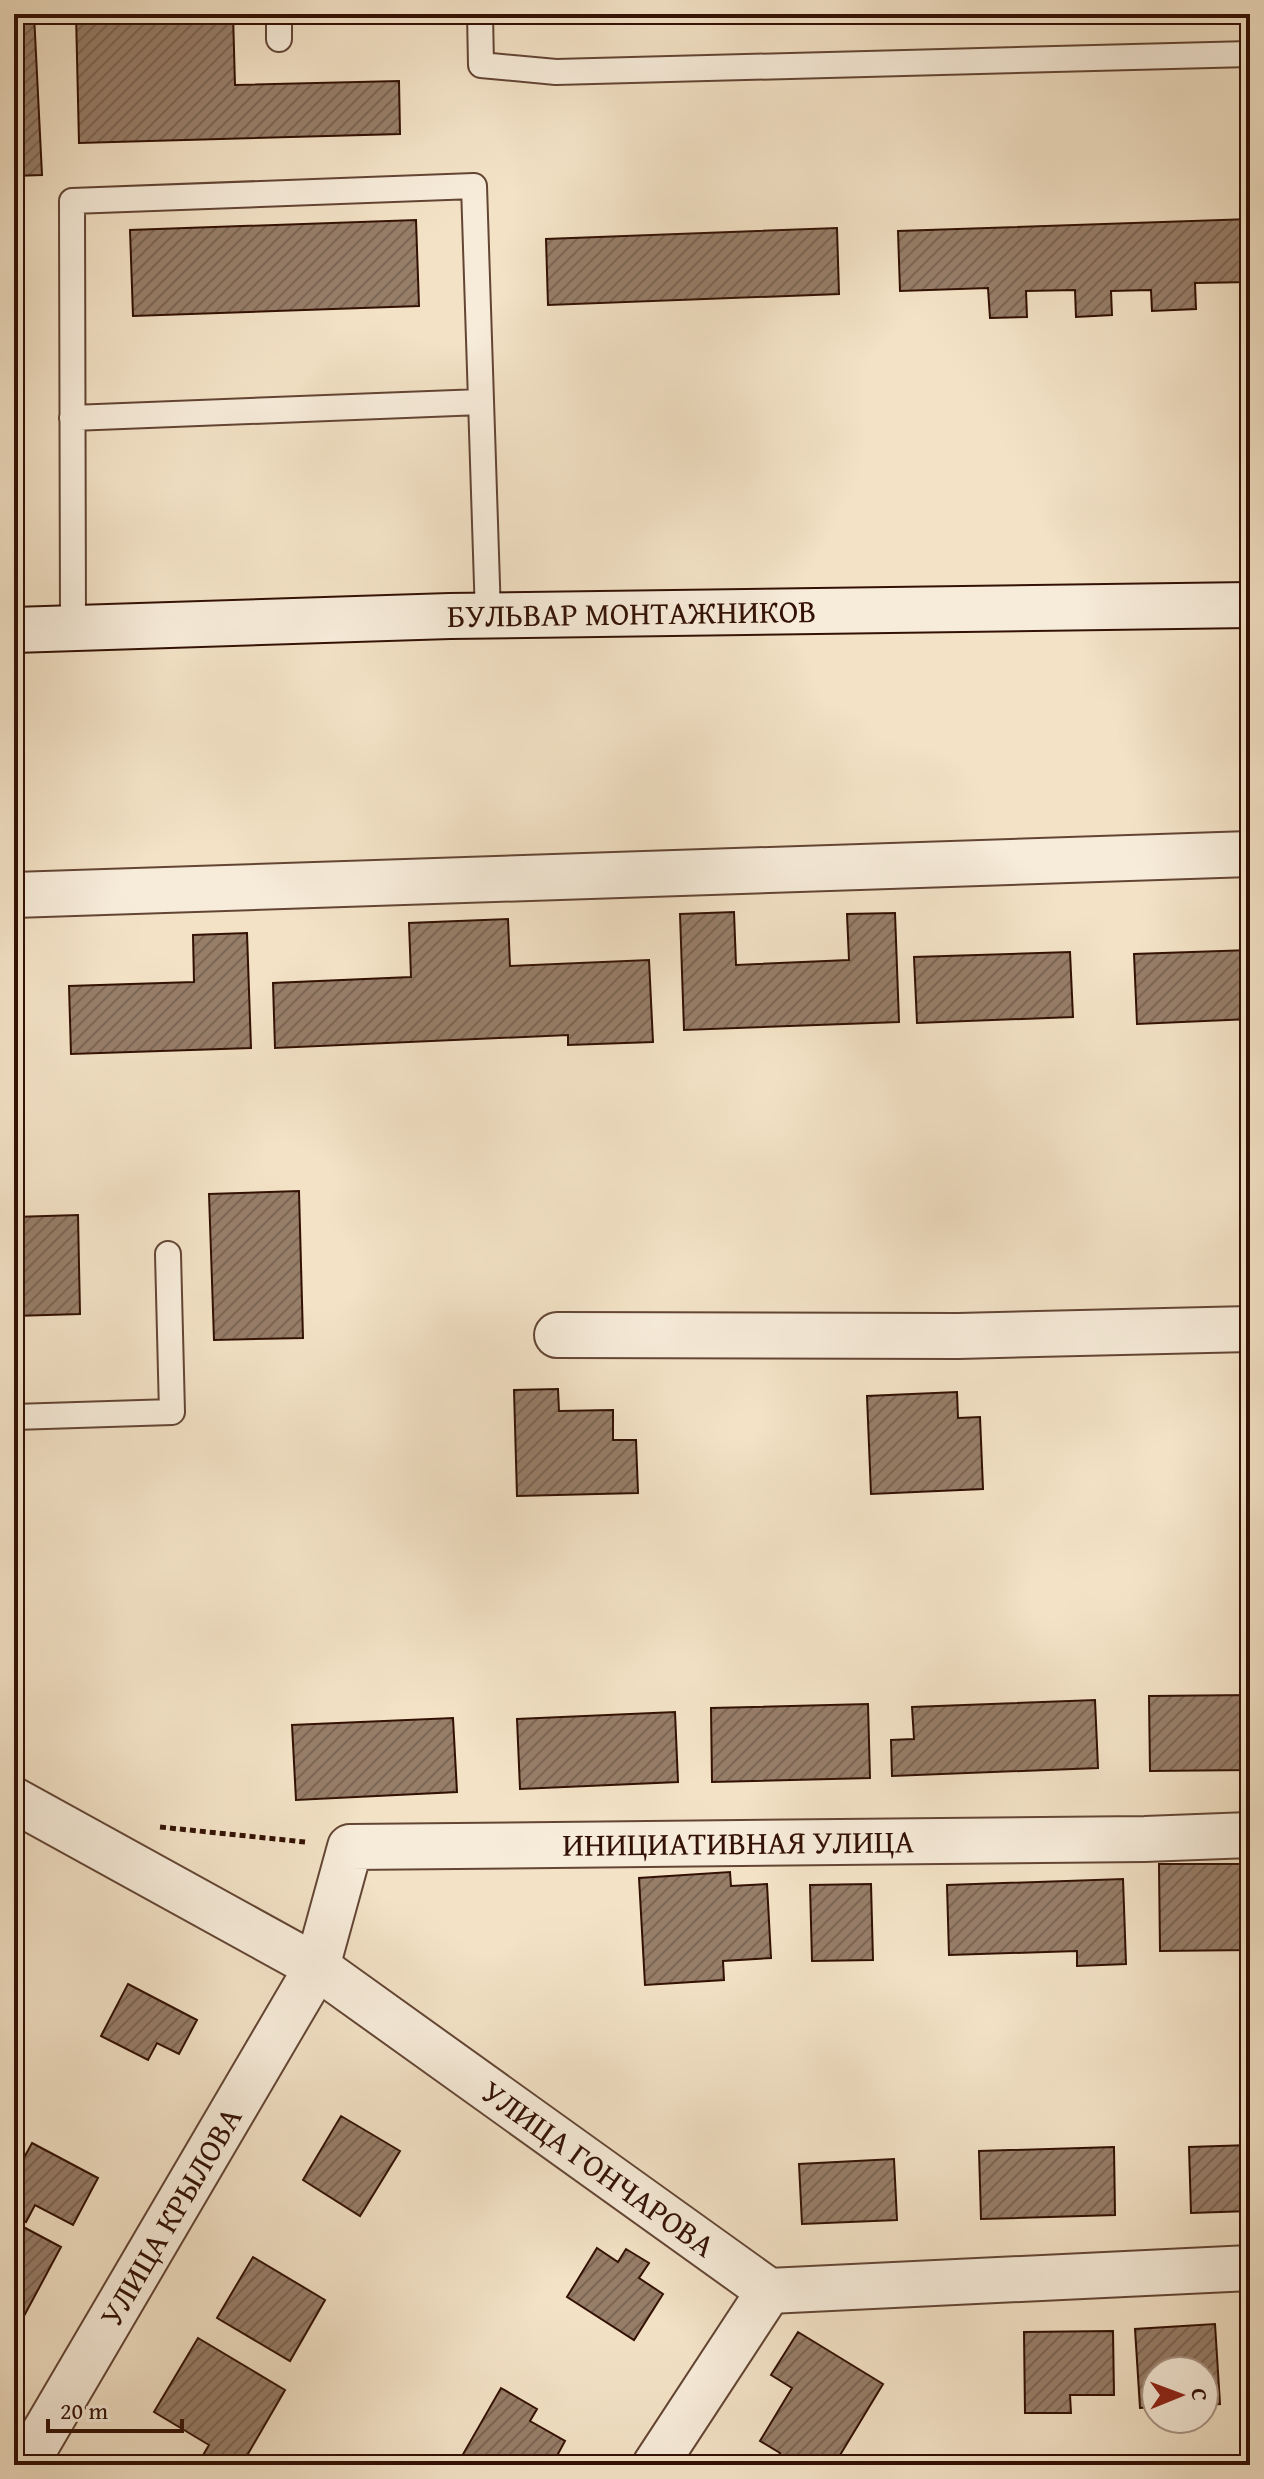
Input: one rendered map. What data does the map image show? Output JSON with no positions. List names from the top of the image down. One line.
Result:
{"streets":{"street":["БУЛЬВАР МОНТАЖНИКОВ","ИНИЦИАТИВНАЯ УЛИЦА","УЛИЦА ГОНЧАРОВА","УЛИЦА КРЫЛОВА"]},"crossings":[["УЛИЦА ГОНЧАРОВА","УЛИЦА КРЫЛОВА"]],"scale_bar":"20 m","north":"right"}
